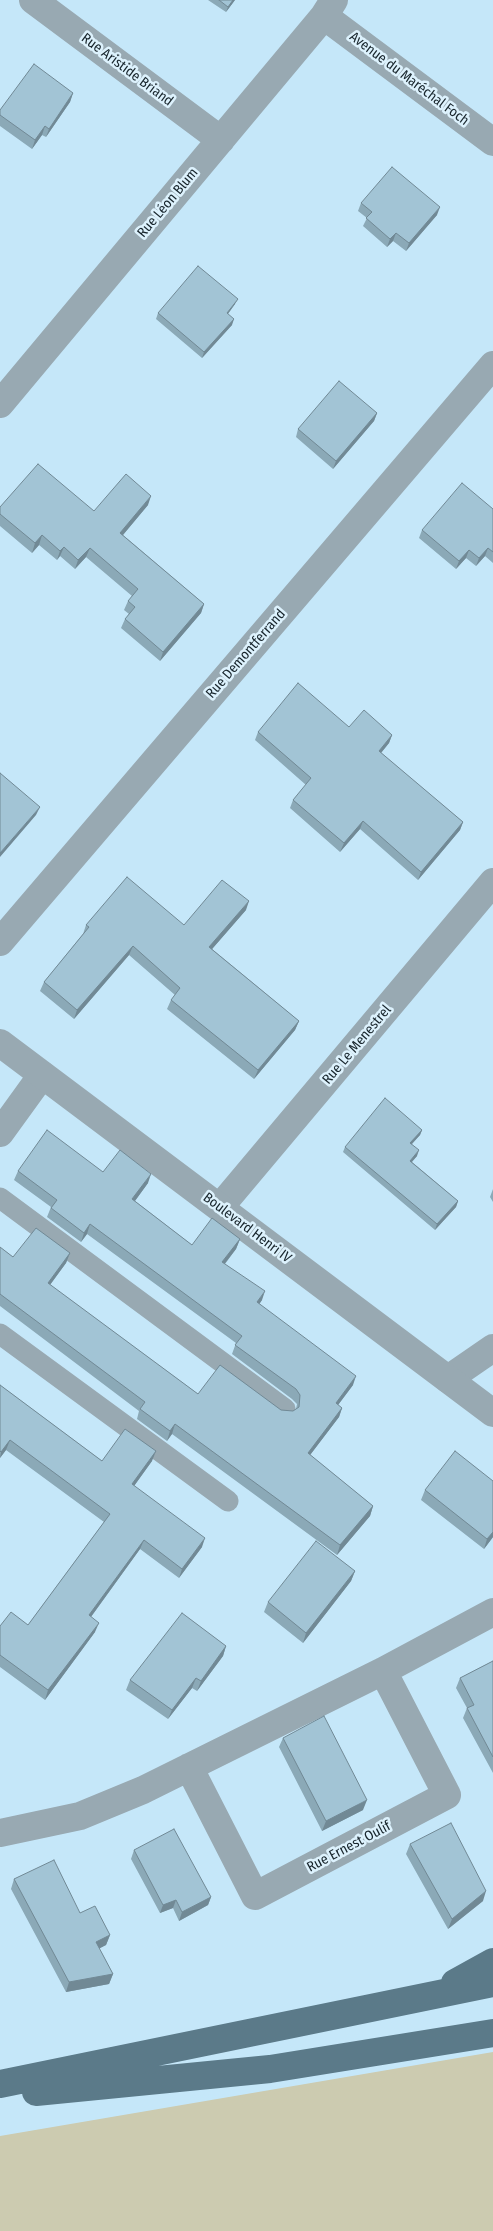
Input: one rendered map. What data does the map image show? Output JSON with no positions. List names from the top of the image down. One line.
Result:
{"streets":{"street":["Rue Aristide Briand","Avenue du Maréchal Foch","Rue Léon Blum","Rue Demontferrand","Rue Le Menestrel","Boulevard Henri IV","Rue Ernest Oulif"]},"crossings":[["Rue Aristide Briand","Rue Léon Blum"],["Avenue du Maréchal Foch","Rue Léon Blum"],["Rue Le Menestrel","Boulevard Henri IV"]]}
